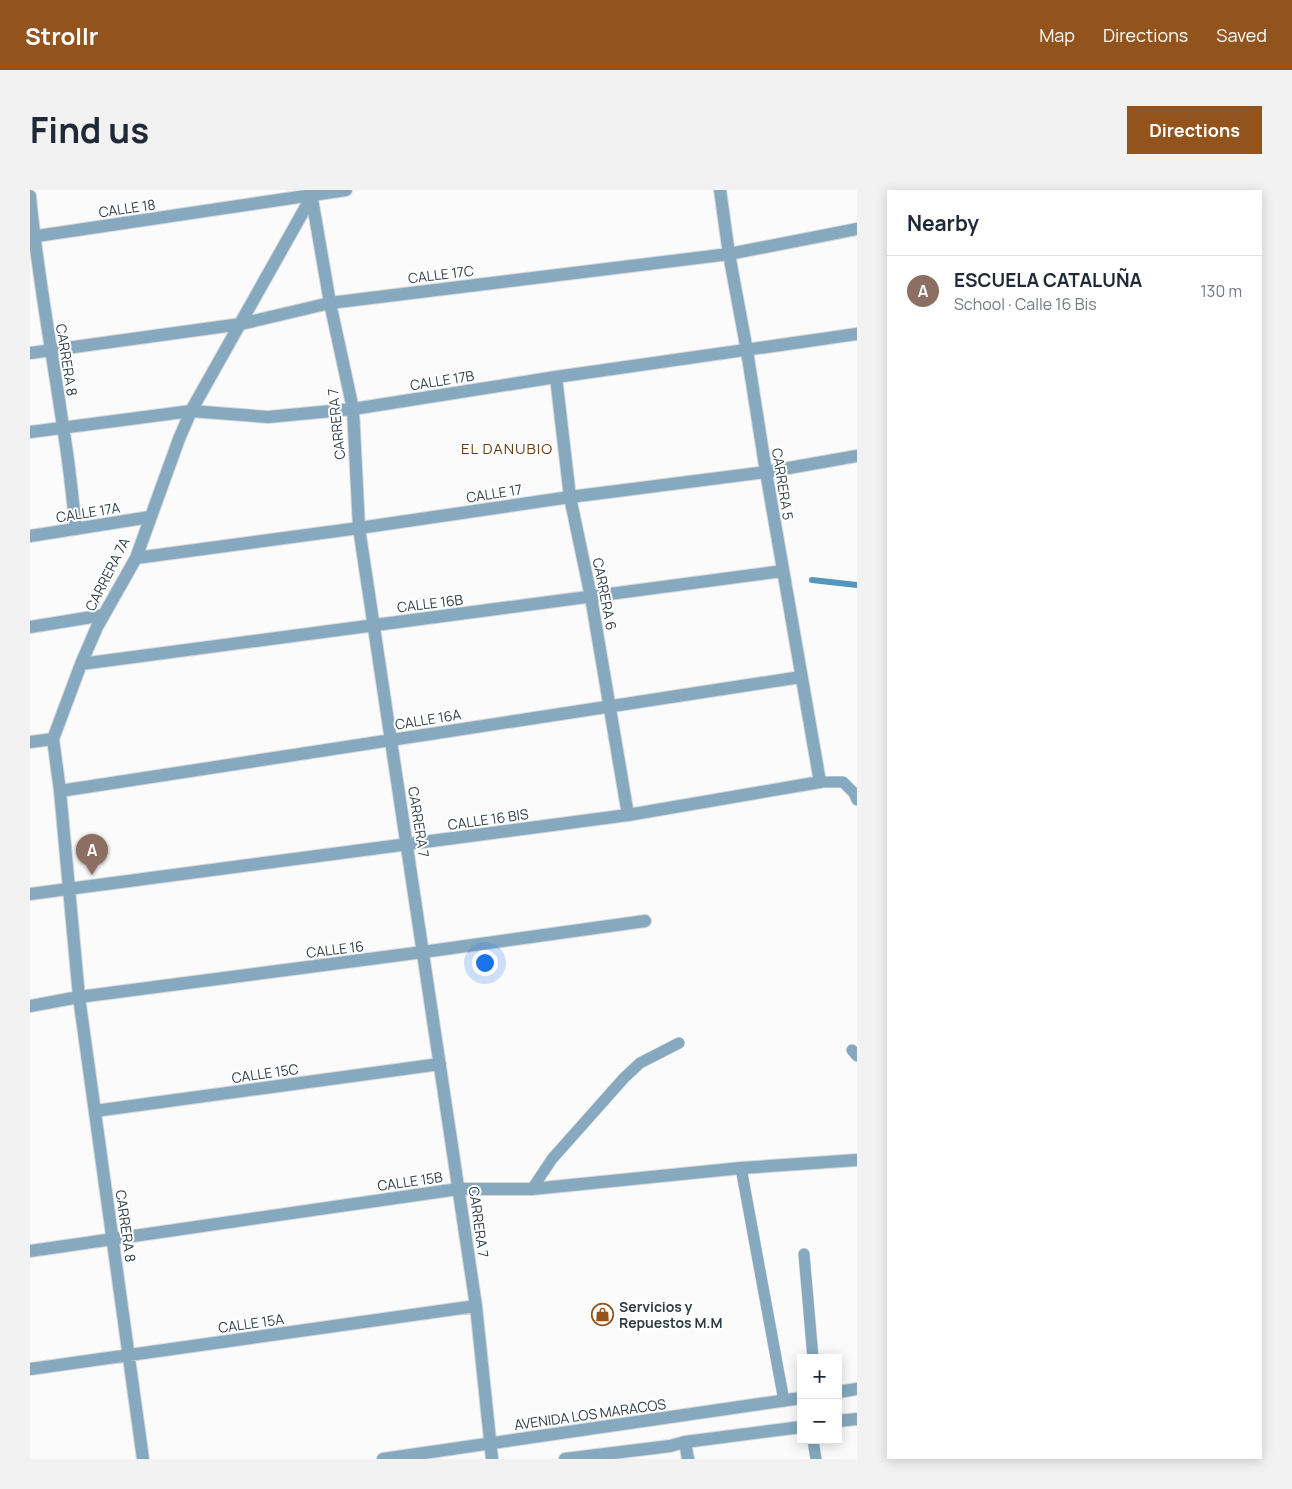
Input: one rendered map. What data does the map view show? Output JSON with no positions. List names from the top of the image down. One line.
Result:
{"streets":{"street":["CALLE 18","CALLE 17C","CARRERA 8","CALLE 17B","CARRERA 7","CARRERA 5","CALLE 17","CALLE 17A","CARRERA 7A","CARRERA 6","CALLE 16B","CALLE 16A","CALLE 16 BIS","CALLE 16","CALLE 15C","CALLE 15B","CALLE 15A","AVENIDA LOS MARACOS"]},"crossings":[["CALLE 18","CARRERA 8"],["CALLE 18","CARRERA 7"],["CALLE 18","CARRERA 7A"],["CALLE 17C","CARRERA 8"],["CALLE 17C","CARRERA 7"],["CALLE 17C","CARRERA 5"],["CALLE 17C","CARRERA 7A"],["CARRERA 8","CALLE 17B"],["CARRERA 8","CALLE 17A"],["CARRERA 8","CARRERA 7A"],["CARRERA 8","CALLE 16"],["CARRERA 8","CALLE 15C"],["CARRERA 8","CALLE 15B"],["CARRERA 8","CALLE 15A"],["CALLE 17B","CARRERA 7"],["CALLE 17B","CARRERA 5"],["CALLE 17B","CARRERA 7A"],["CALLE 17B","CARRERA 6"],["CARRERA 7","CALLE 17"],["CARRERA 7","CARRERA 7A"],["CARRERA 7","CALLE 16B"],["CARRERA 7","CALLE 16A"],["CARRERA 7","CALLE 16 BIS"],["CARRERA 7","CALLE 16"],["CARRERA 7","CALLE 15C"],["CARRERA 7","CALLE 15B"],["CARRERA 7","CALLE 15A"],["CARRERA 7","AVENIDA LOS MARACOS"],["CARRERA 5","CALLE 17"],["CARRERA 5","CALLE 16B"],["CARRERA 5","CALLE 16A"],["CARRERA 5","CALLE 16 BIS"],["CALLE 17","CARRERA 7A"],["CALLE 17","CARRERA 6"],["CALLE 17A","CARRERA 7A"],["CARRERA 7A","CALLE 16B"],["CARRERA 7A","CALLE 16A"],["CARRERA 7A","CALLE 16 BIS"],["CARRERA 7A","CALLE 16"],["CARRERA 6","CALLE 16B"],["CARRERA 6","CALLE 16A"],["CARRERA 6","CALLE 16 BIS"]],"districts":["EL DANUBIO"],"places":{"shop":["Servicios y Repuestos M.M"]},"page":{"header":"Strollr","nav":["Map","Directions","Saved"],"title":"Find us","buttons":"Directions","heading":"Nearby","list":[{"mark":"A","name":"ESCUELA CATALUÑA","note":"School · Calle 16 Bis","value":"130 m"}],"pins":"A","map_buttons":["+","−"]}}
